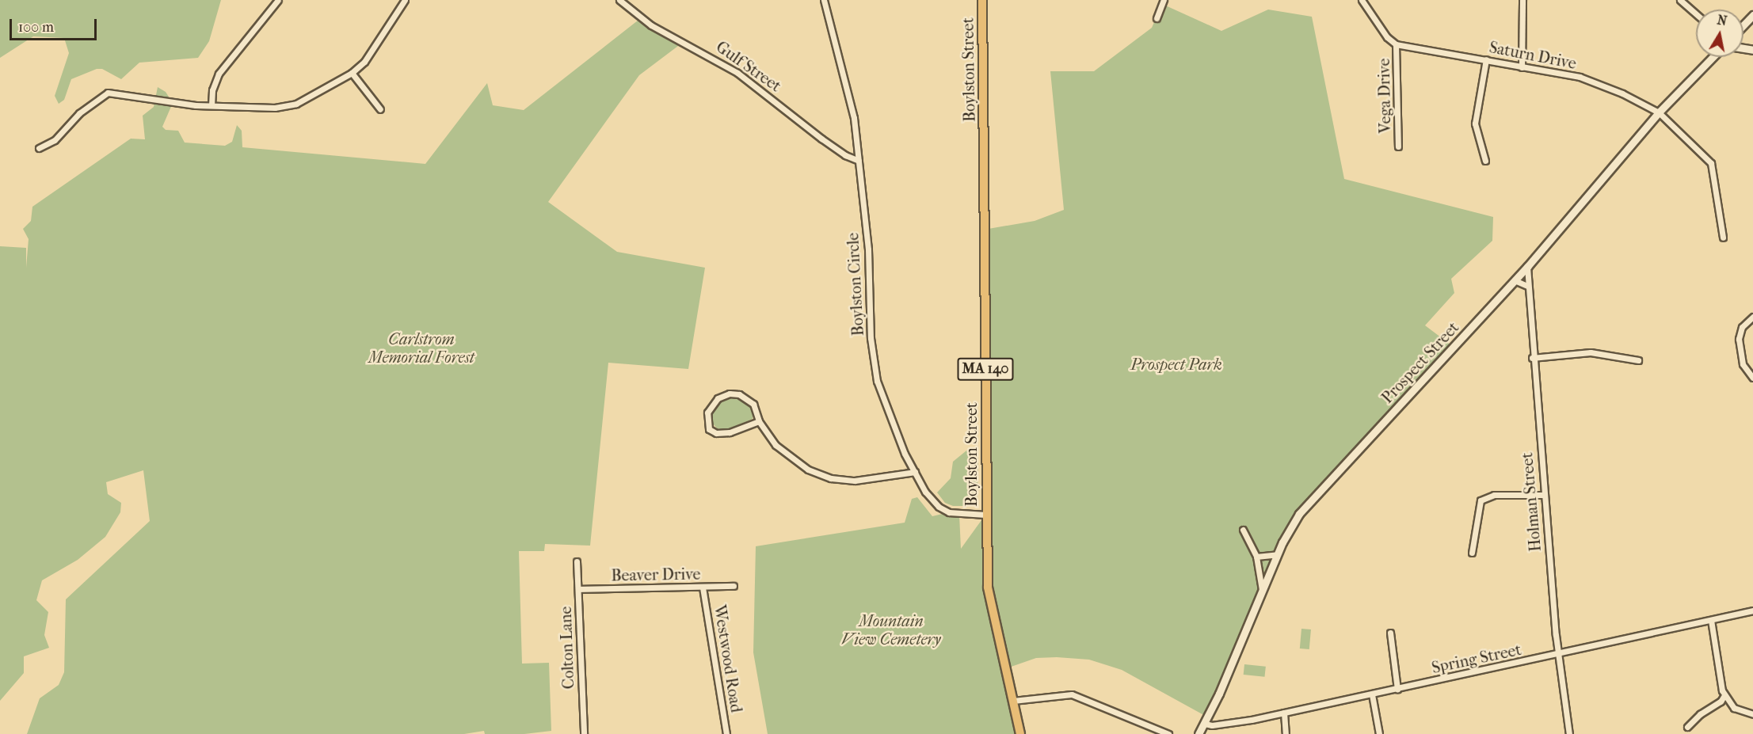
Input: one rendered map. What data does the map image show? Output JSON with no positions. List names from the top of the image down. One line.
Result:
{"streets":{"main road":["Boylston Street","MA 140"],"street":["Saturn Drive","Gulf Street","Vega Drive","Boylston Circle","Prospect Street","Holman Street","Beaver Drive","Colton Lane","Westwood Road","Spring Street"]},"crossings":[["Saturn Drive","Vega Drive"],["Saturn Drive","Prospect Street"],["Gulf Street","Boylston Circle"],["Boylston Street","Boylston Circle"],["Prospect Street","Holman Street"],["Prospect Street","Spring Street"],["Holman Street","Spring Street"],["Beaver Drive","Colton Lane"],["Beaver Drive","Westwood Road"]],"parks":["Carlstrom Memorial Forest","Prospect Park","Mountain View Cemetery"],"scale_bar":"100 m","north":"top"}
